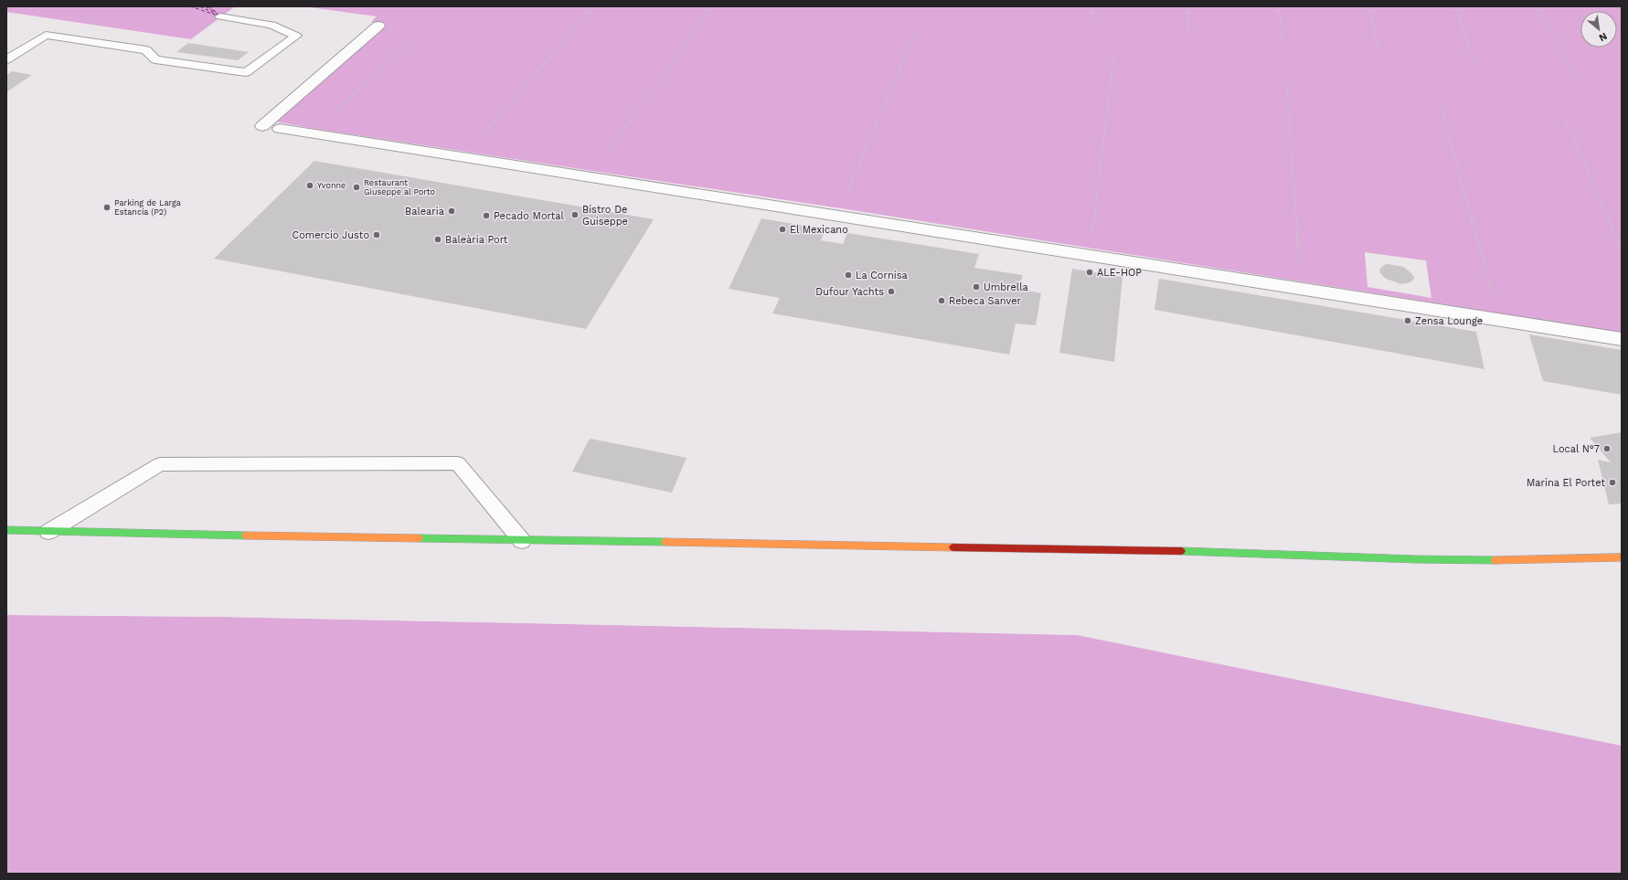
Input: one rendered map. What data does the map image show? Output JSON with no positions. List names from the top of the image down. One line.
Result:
{"places":["Yvonne","Restaurant Giuseppe al Porto","Parking de Larga Estancía (P2)","Balearia","Bistro De Guiseppe","Pecado Mortal","El Mexicano","Comercio Justo","Baleària Port","ALE-HOP","La Cornisa","Umbrella","Dufour Yachts","Rebeca Sanver","Zensa Lounge","Local N°7","Marina El Portet"],"north":"bottom right"}
